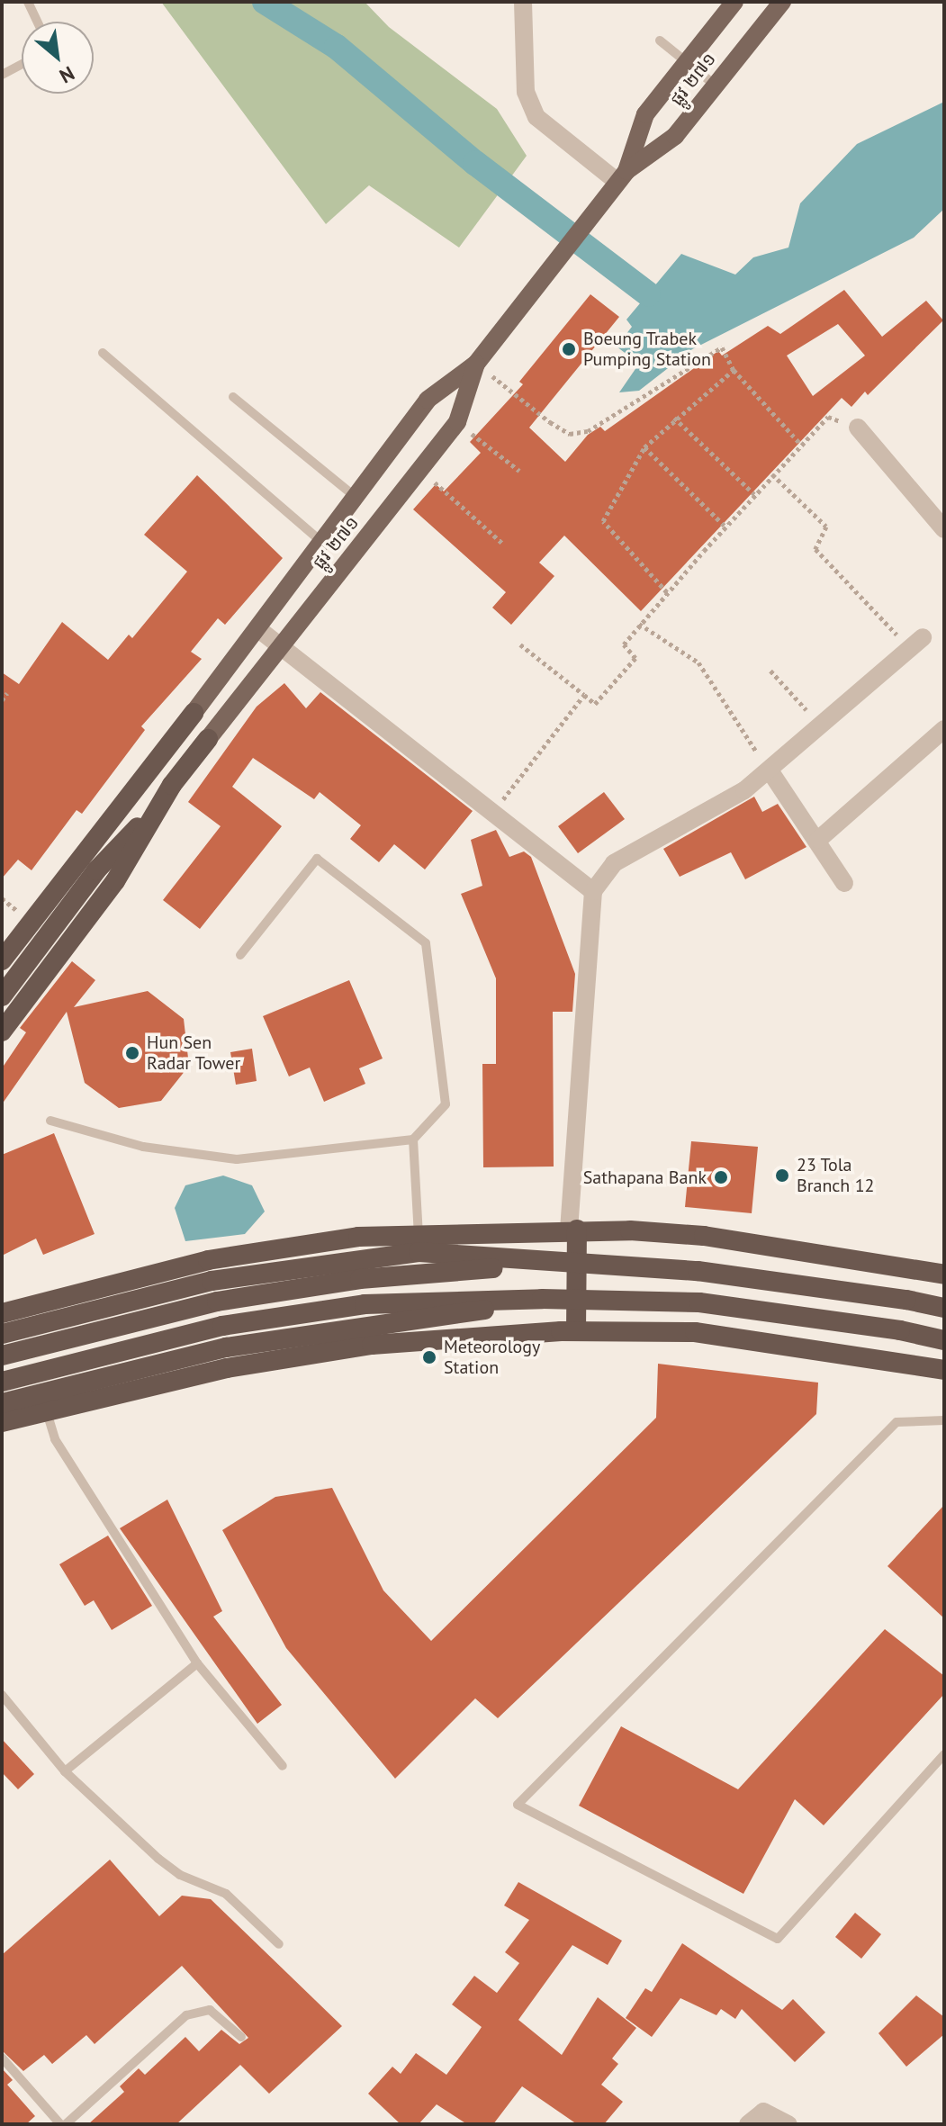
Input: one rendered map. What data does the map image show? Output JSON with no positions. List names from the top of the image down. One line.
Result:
{"streets":{"main road":["ផ្លូវ ២៧១"]},"places":["Boeung Trabek Pumping Station","Hun Sen Radar Tower","23 Tola Branch 12","Sathapana Bank","Meteorology Station"],"north":"bottom right"}
